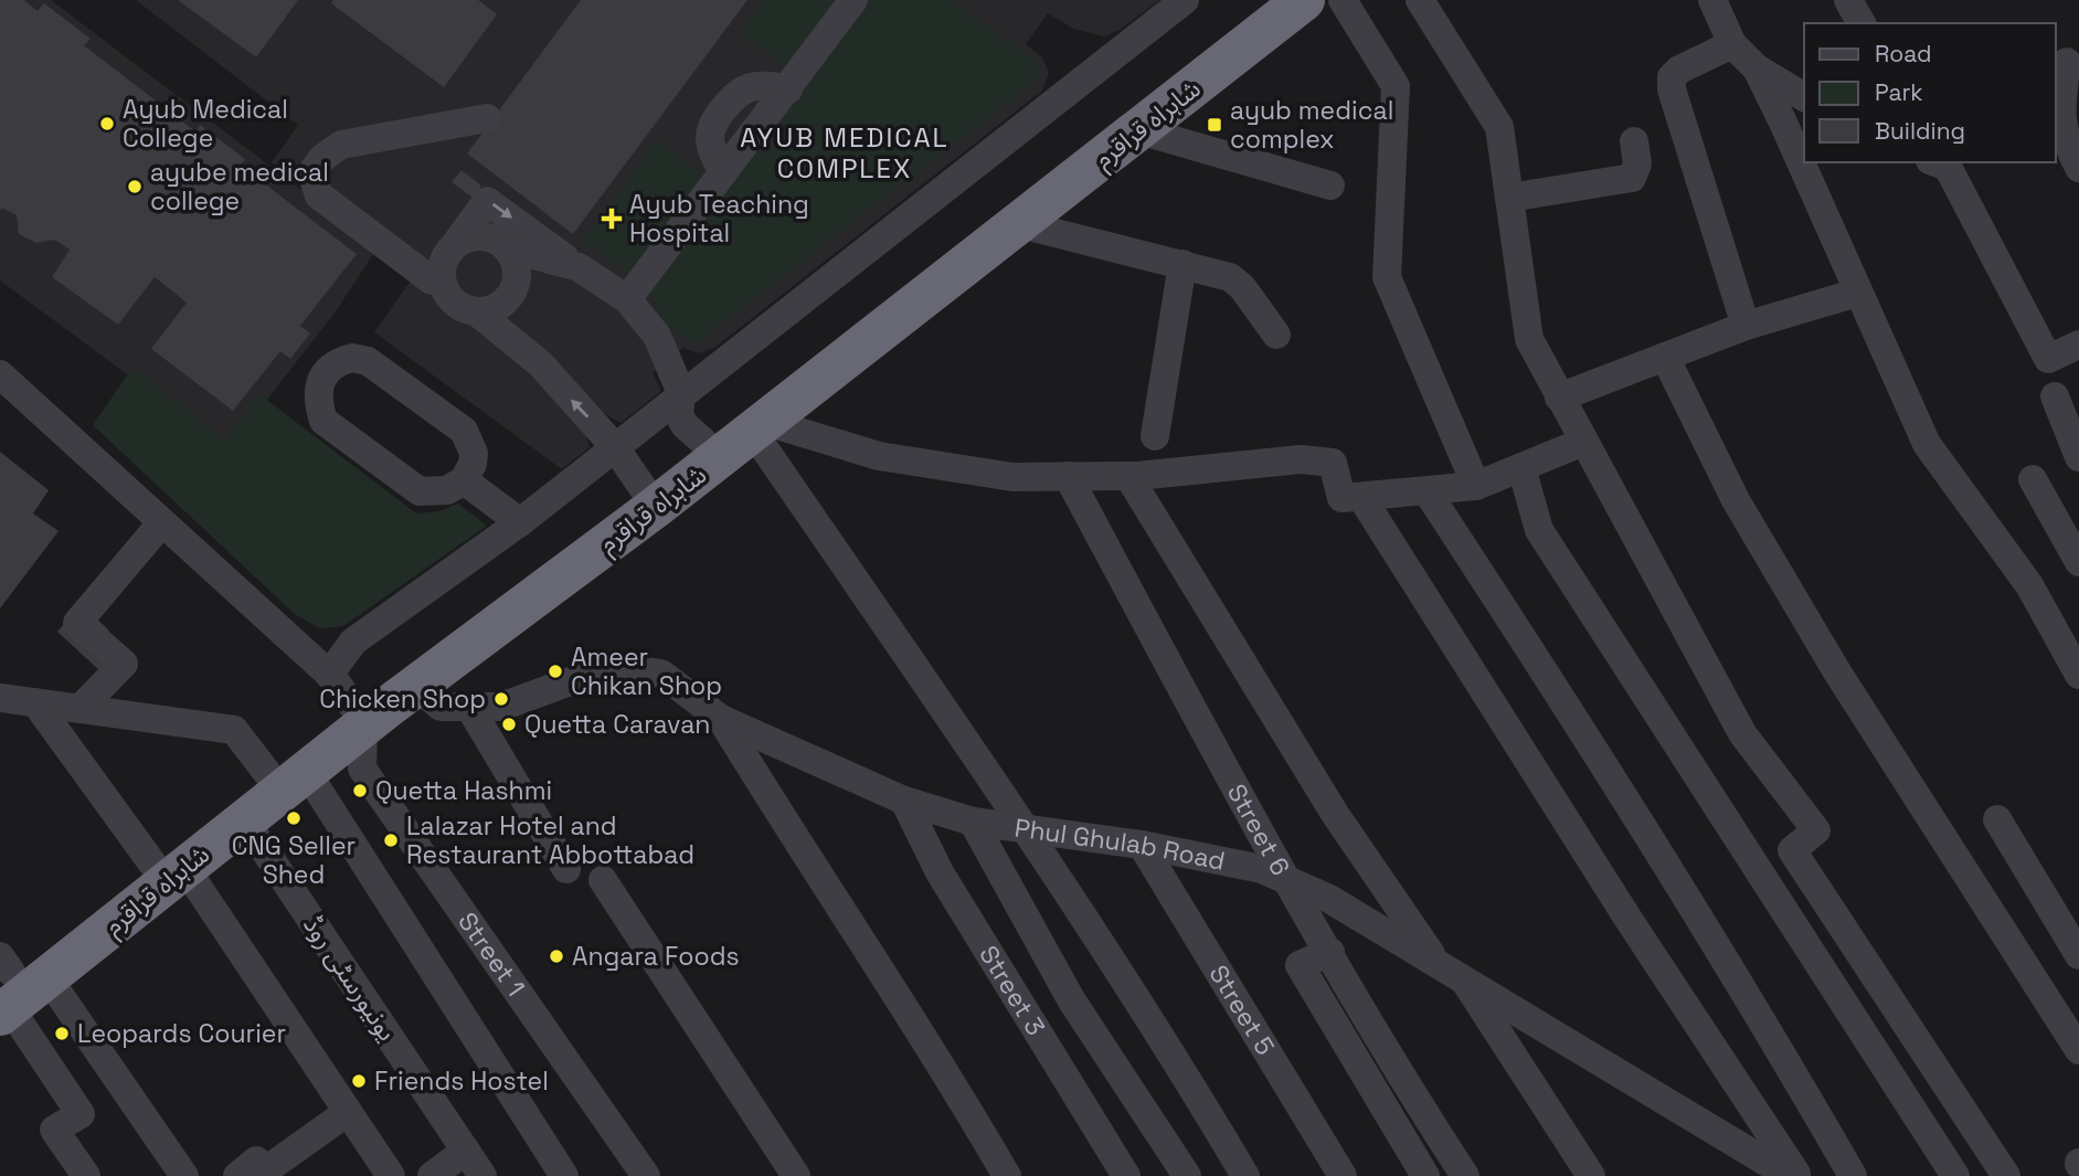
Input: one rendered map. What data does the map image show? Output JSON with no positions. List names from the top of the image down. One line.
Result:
{"streets":{"highway":["شاہراہ قراقرم"],"street":["Street 6","Phul Ghulab Road","Street 1","یونیورسٹی روڈ","Street 3","Street 5"]},"crossings":[["شاہراہ قراقرم","Phul Ghulab Road"],["شاہراہ قراقرم","Street 1"],["شاہراہ قراقرم","یونیورسٹی روڈ"],["Street 6","Phul Ghulab Road"],["Phul Ghulab Road","Street 3"],["Phul Ghulab Road","Street 5"]],"districts":["AYUB MEDICAL COMPLEX"],"places":{"other":["Ayub Medical College","ayube medical college","Ameer Chikan Shop","Chicken Shop","Quetta Caravan","Quetta Hashmi","CNG Seller Shed","Lalazar Hotel and Restaurant Abbottabad","Angara Foods","Leopards Courier","Friends Hostel"],"transit":["ayub medical complex"],"health":["Ayub Teaching Hospital"]},"legend":["Road","Park","Building"]}
